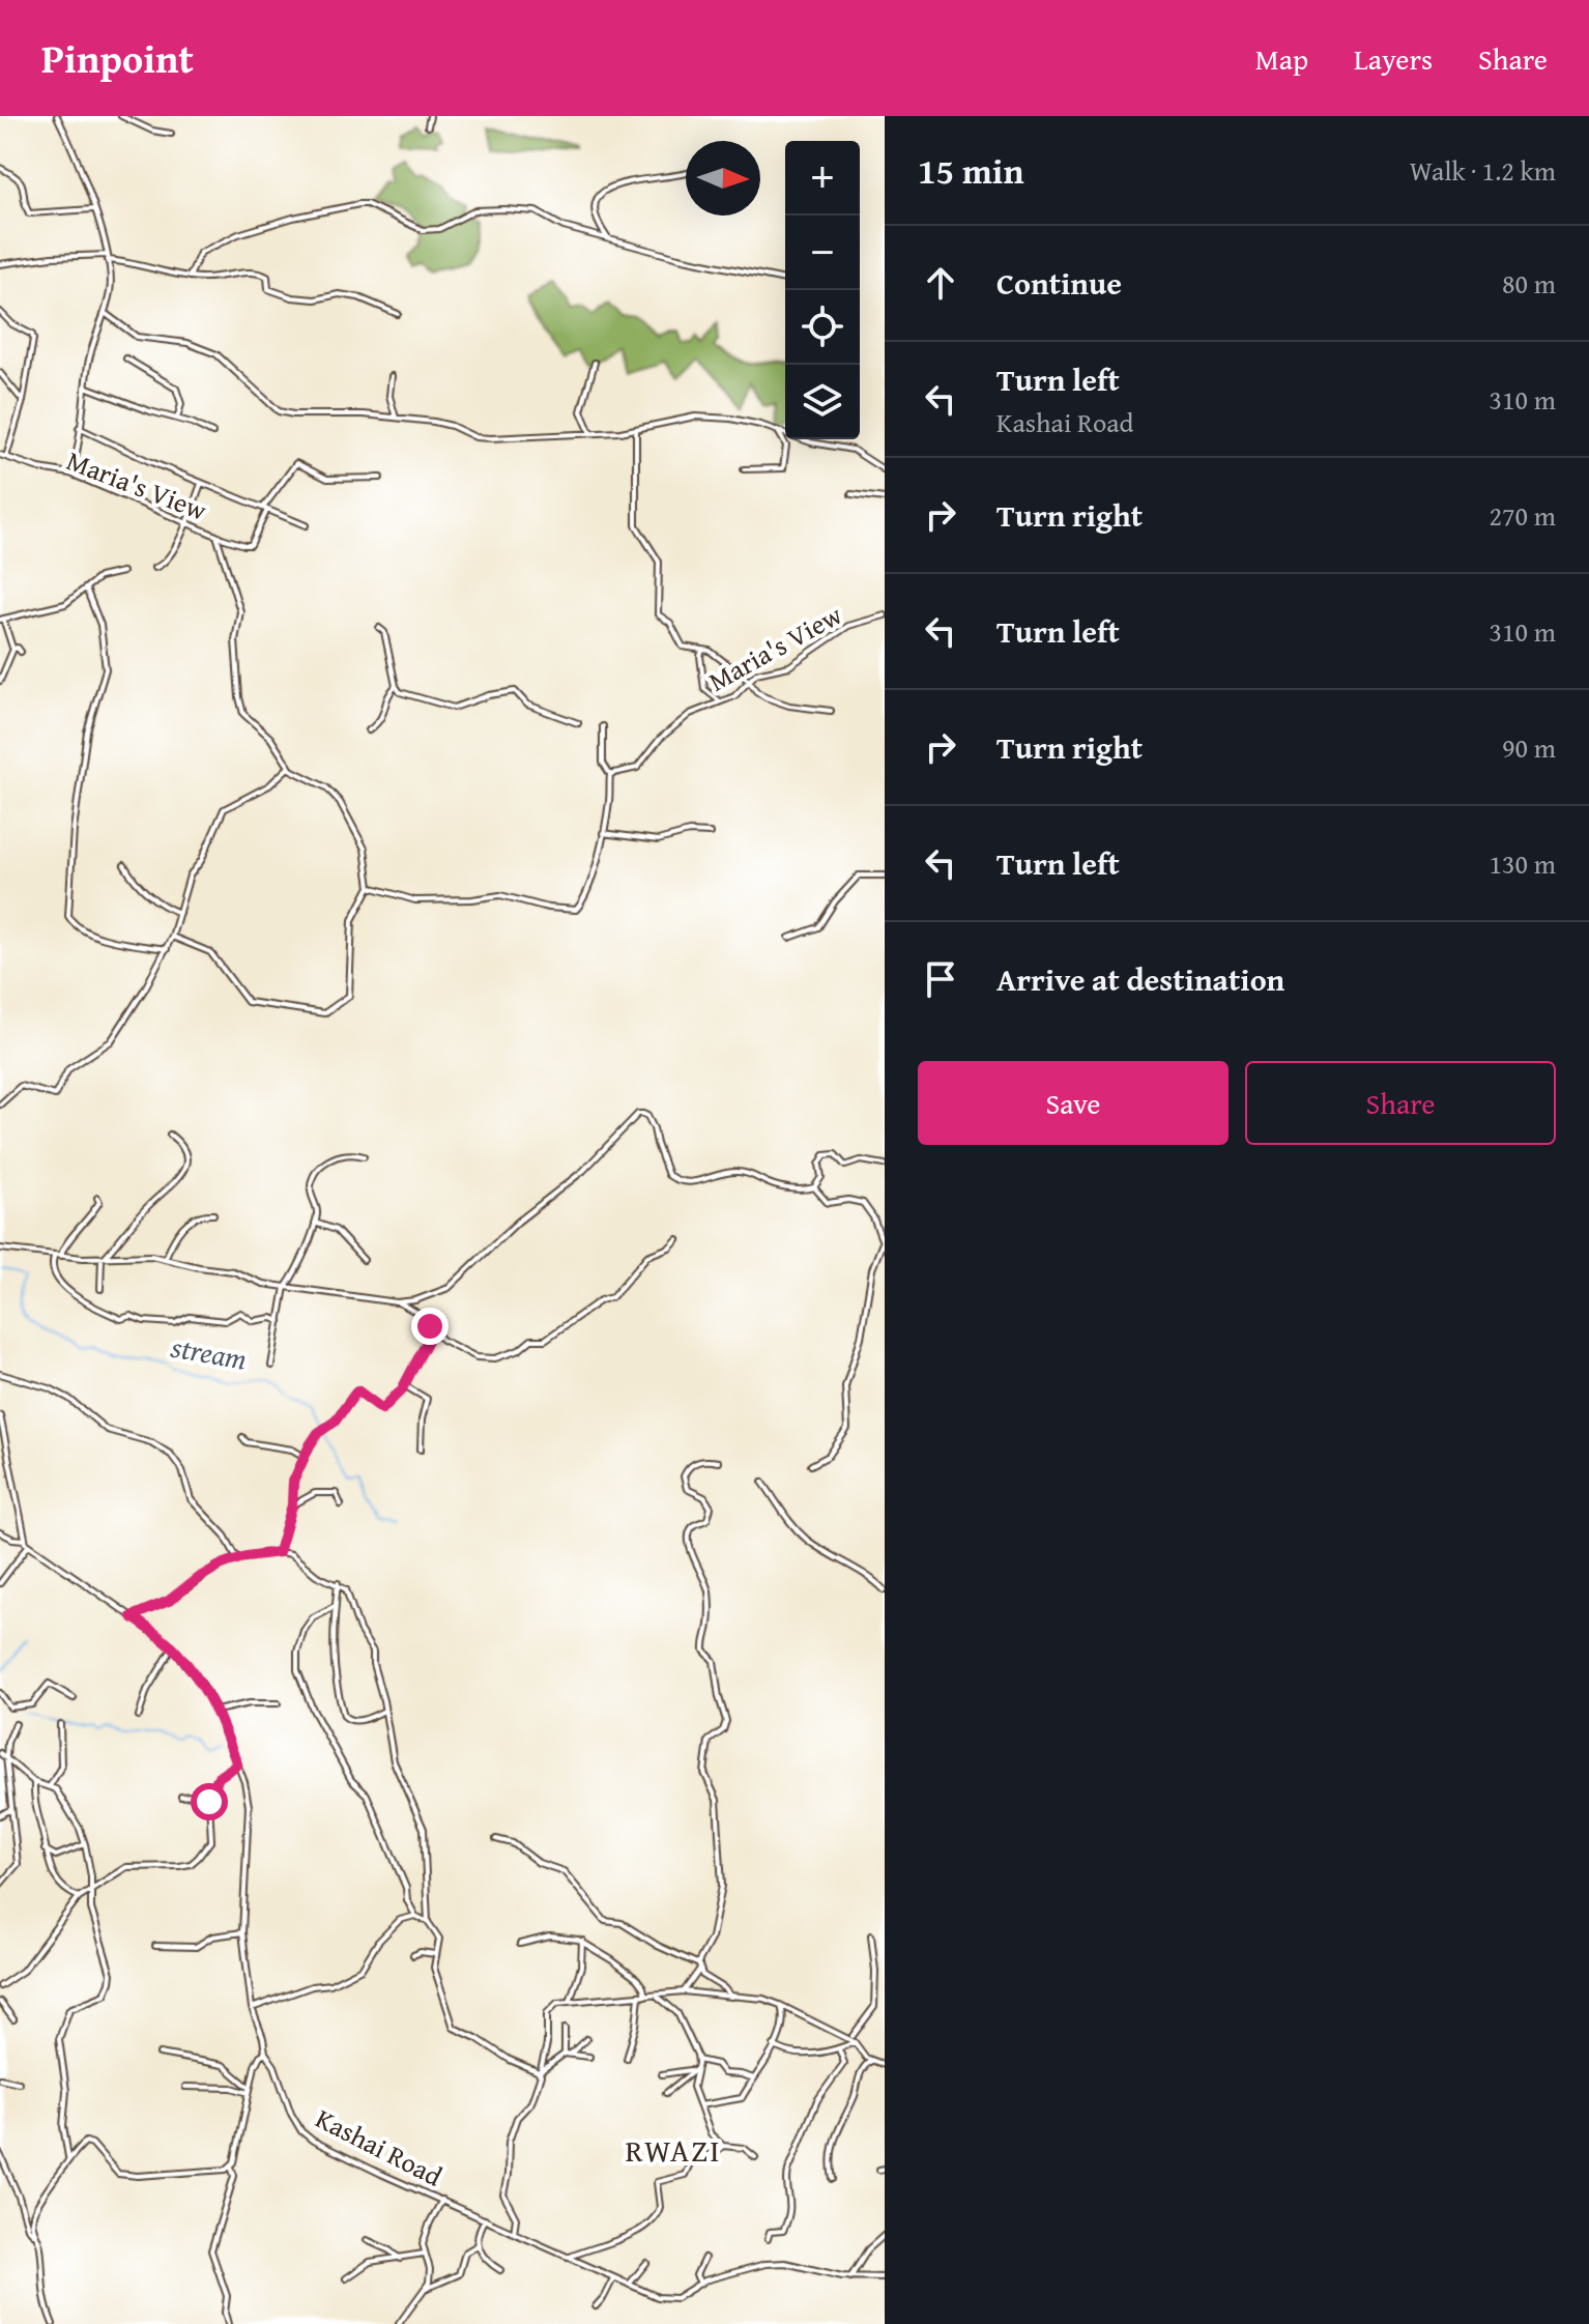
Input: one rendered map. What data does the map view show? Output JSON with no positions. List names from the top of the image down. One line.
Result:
{"streets":{"street":["Maria's View","Kashai Road"]},"districts":["RWAZI"],"water":["stream"],"north":"right","page":{"header":"Pinpoint","nav":["Map","Layers","Share"],"heading":["15 min","Walk · 1.2 km"],"map_buttons":["+","−"],"list":[["Continue","80 m"],["Turn left","Kashai Road","310 m"],["Turn right","270 m"],["Turn left","310 m"],["Turn right","90 m"],["Turn left","130 m"],"Arrive at destination"],"buttons":["Save","Share"]}}
